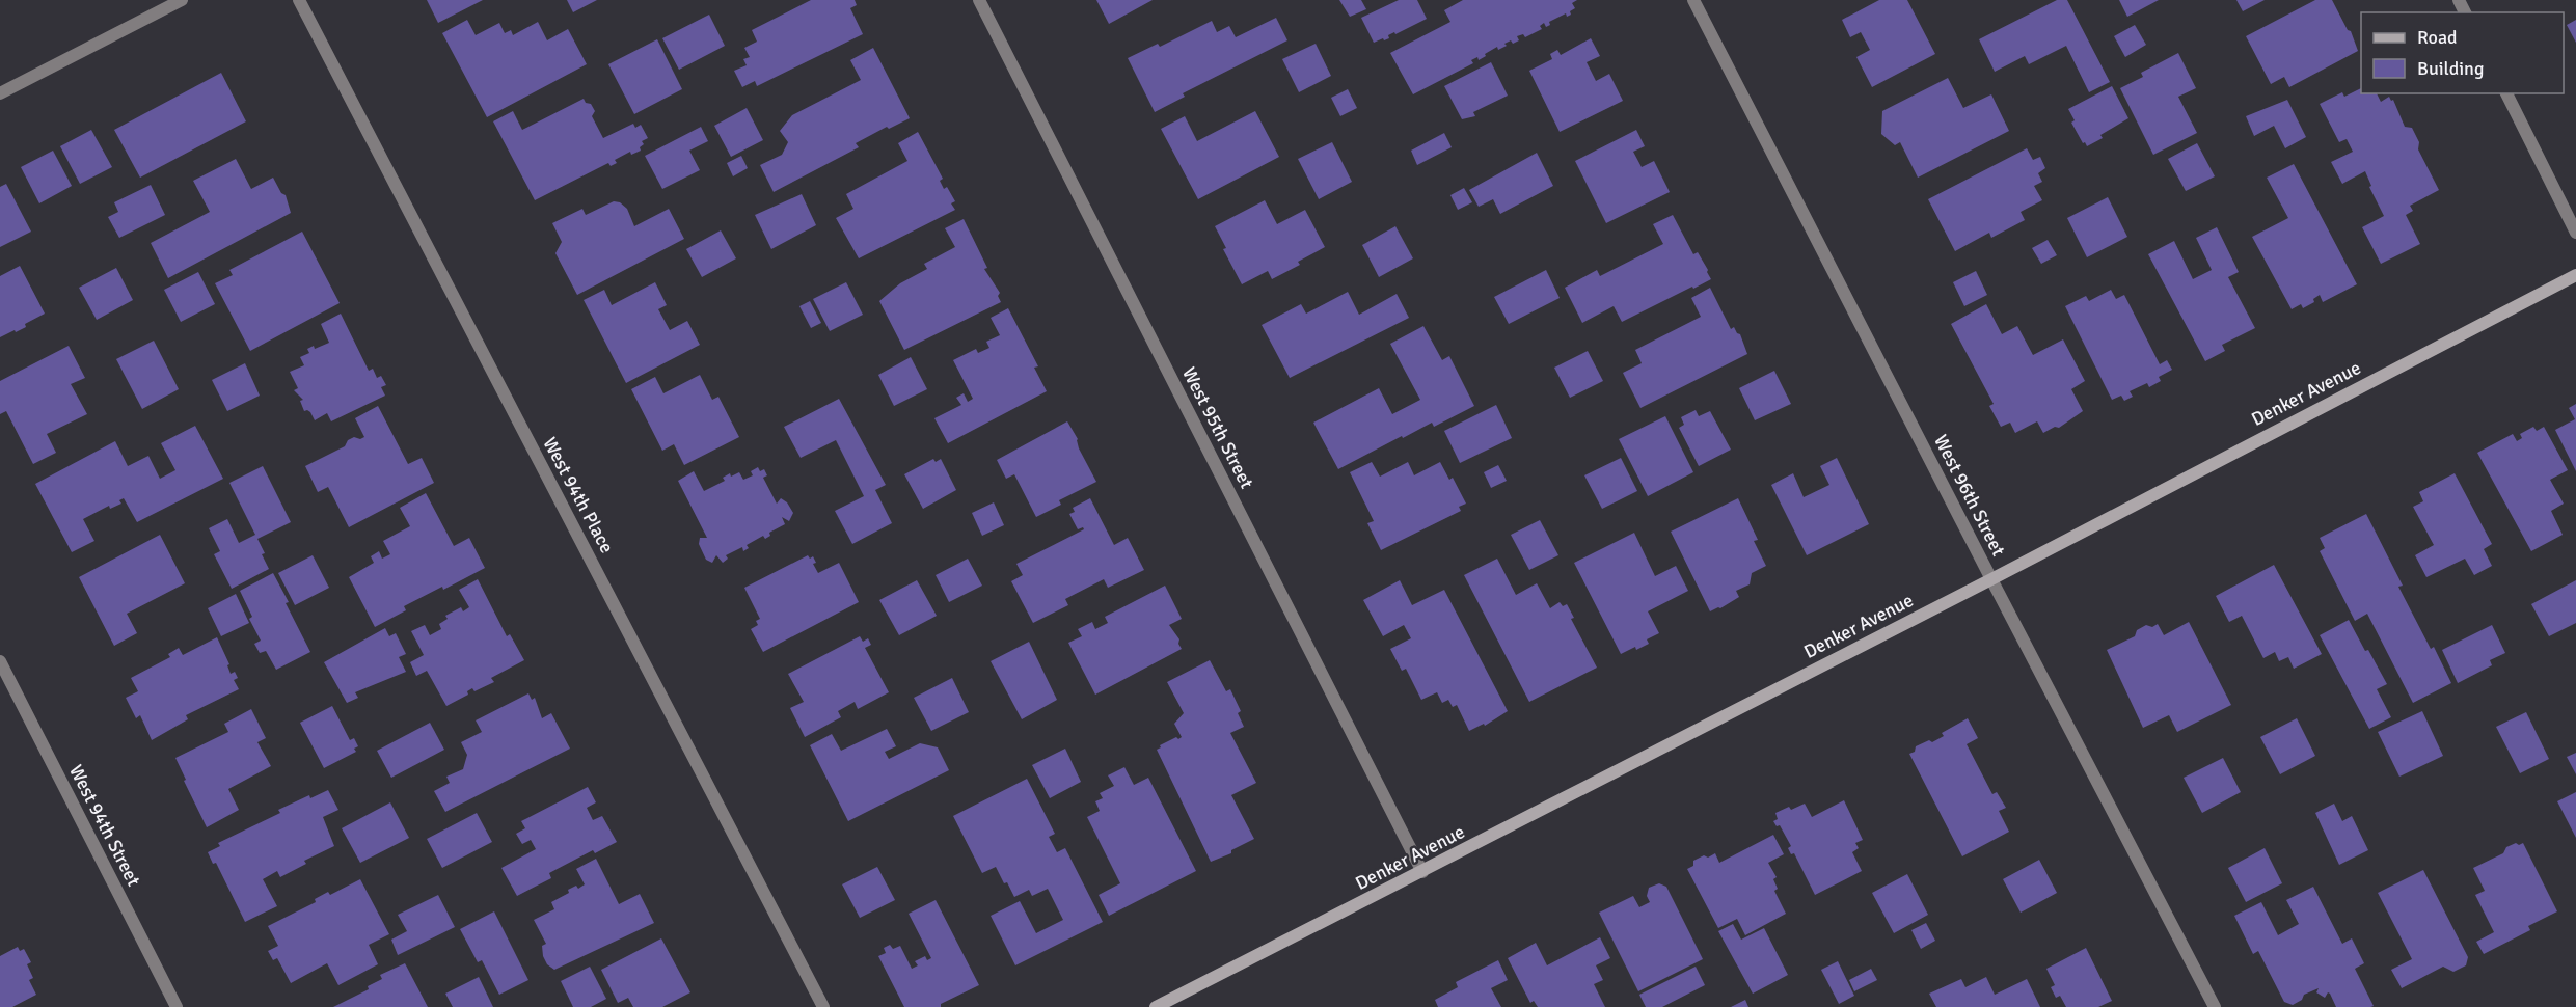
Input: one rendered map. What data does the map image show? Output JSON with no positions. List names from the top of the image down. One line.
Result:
{"streets":{"street":["Denker Avenue","West 95th Street","West 94th Place","West 96th Street","West 94th Street"]},"crossings":[["Denker Avenue","West 95th Street"],["Denker Avenue","West 96th Street"]],"legend":["Road","Building"]}
